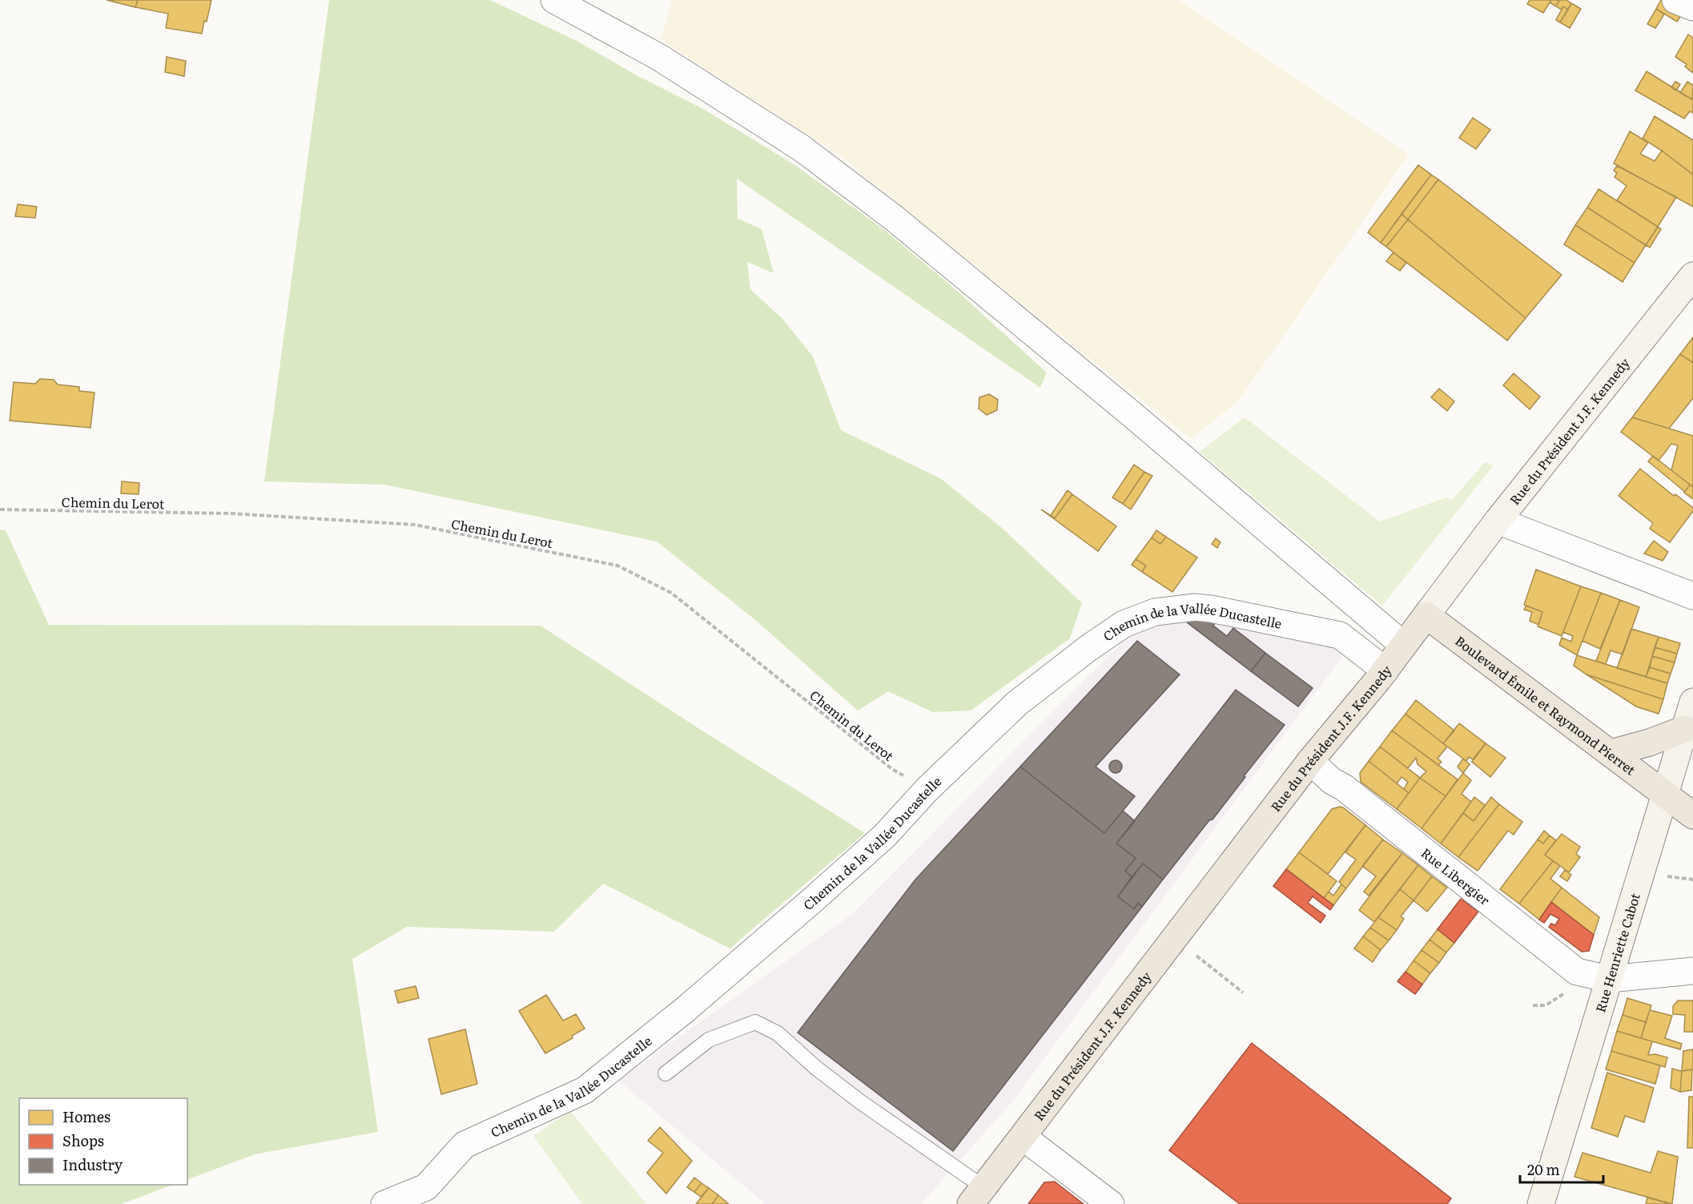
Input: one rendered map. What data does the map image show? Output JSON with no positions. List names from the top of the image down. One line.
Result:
{"streets":{"main road":["Rue du Président J.F. Kennedy","Boulevard Émile et Raymond Pierret"],"street":["Chemin de la Vallée Ducastelle","Rue Libergier","Rue Henriette Cabot"],"path":["Chemin du Lerot"]},"crossings":[["Rue du Président J.F. Kennedy","Chemin de la Vallée Ducastelle"],["Rue du Président J.F. Kennedy","Boulevard Émile et Raymond Pierret"],["Rue du Président J.F. Kennedy","Rue Libergier"],["Chemin du Lerot","Chemin de la Vallée Ducastelle"],["Boulevard Émile et Raymond Pierret","Rue Henriette Cabot"],["Rue Libergier","Rue Henriette Cabot"]],"legend":["Homes","Shops","Industry"],"scale_bar":"20 m"}
